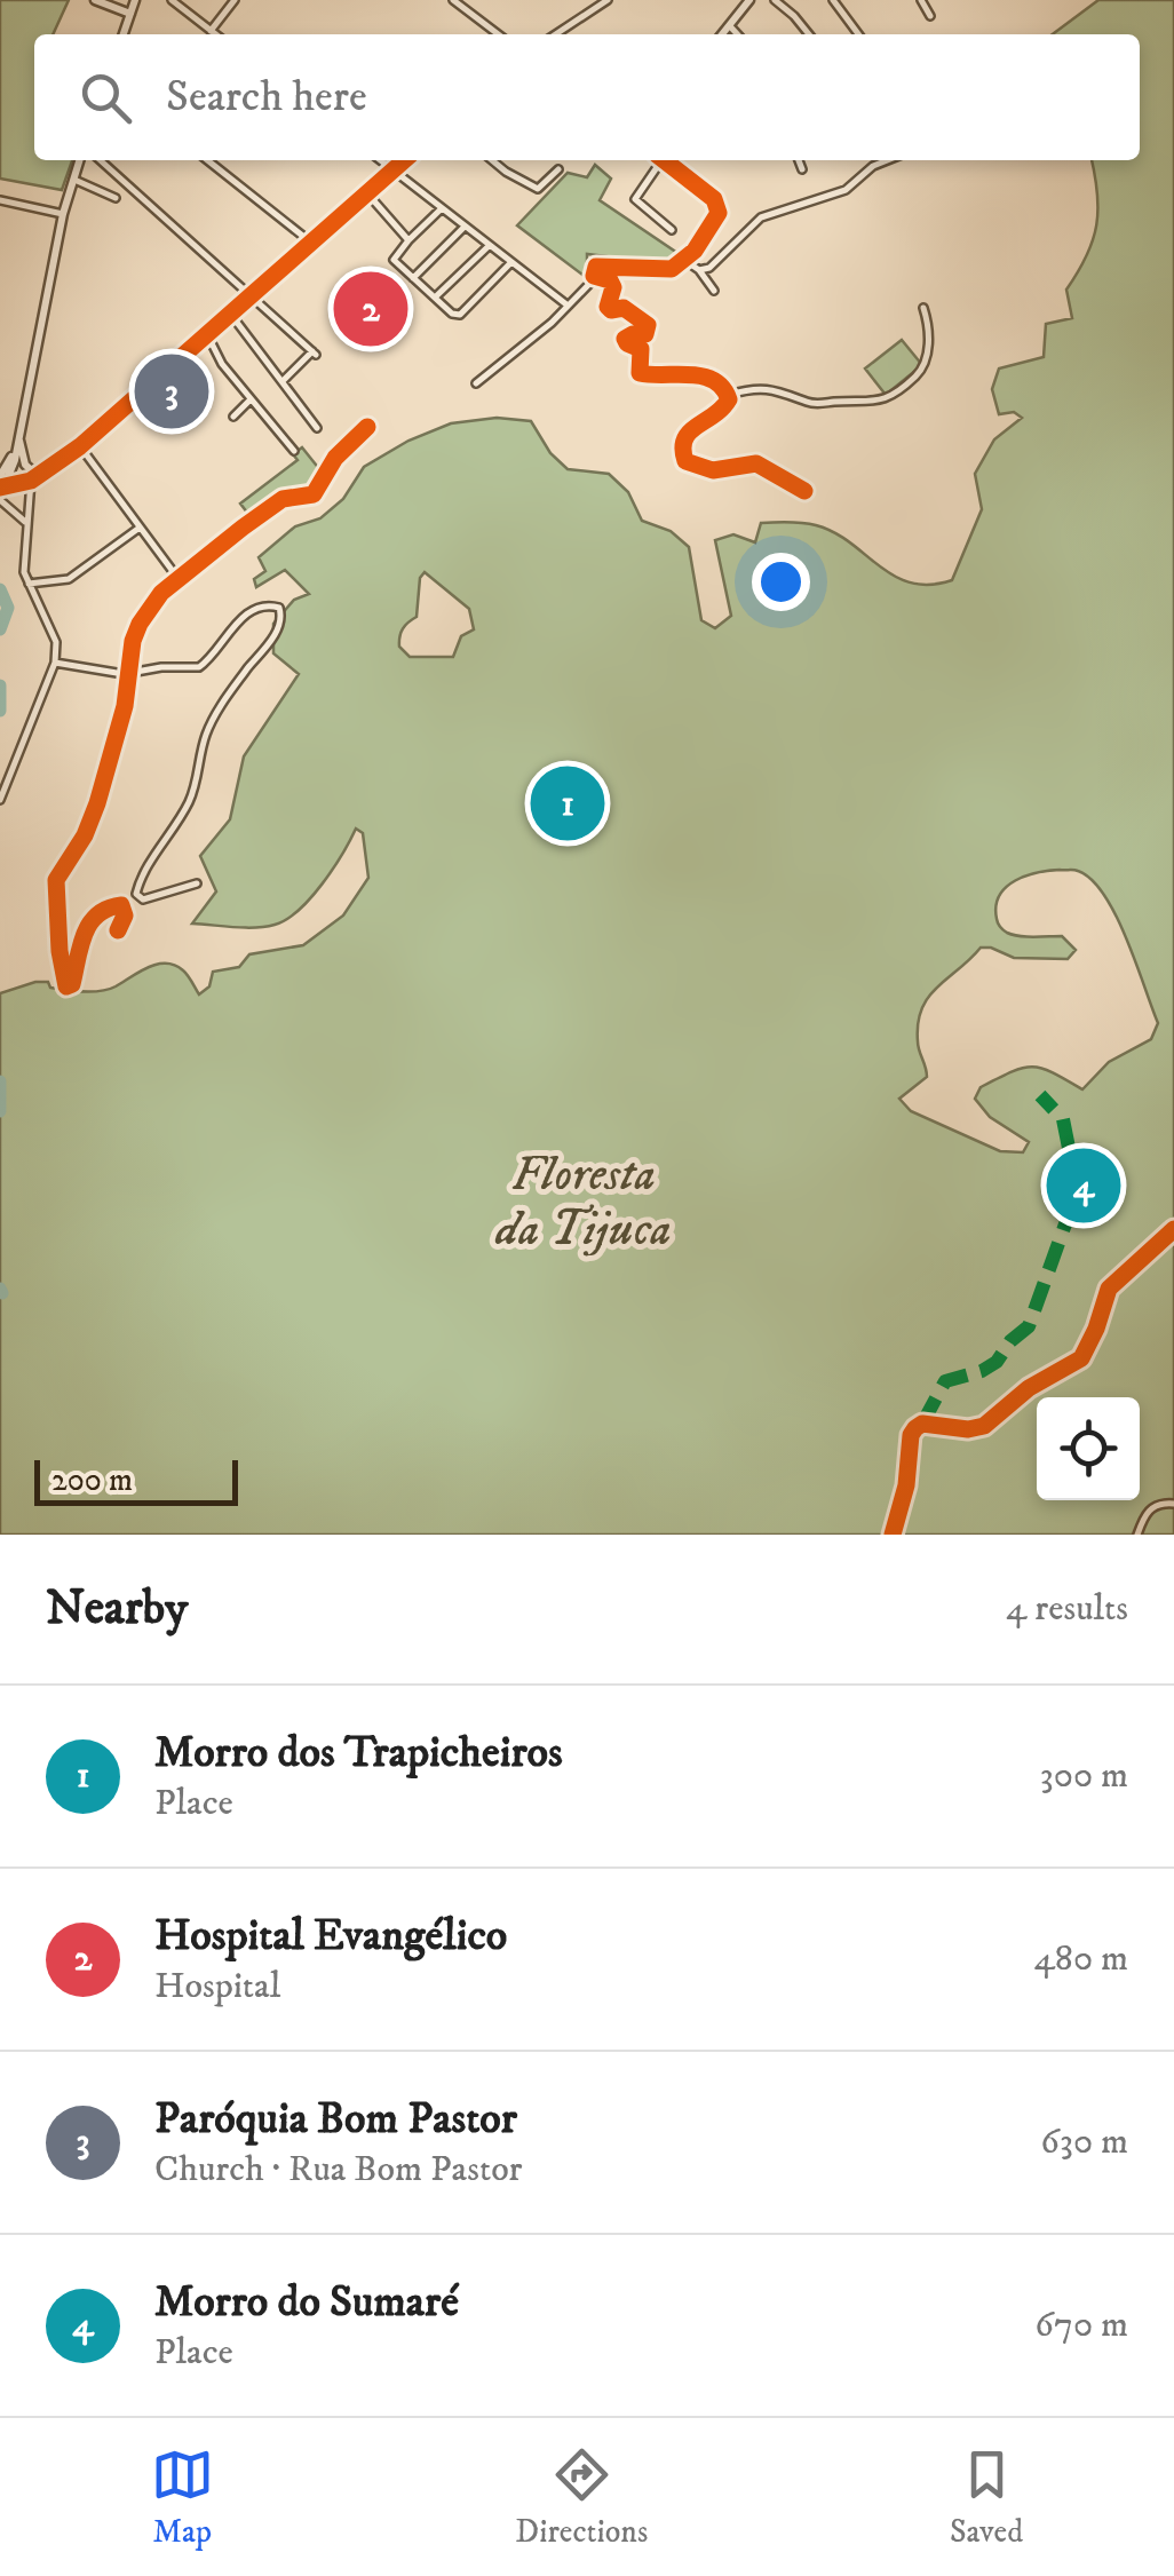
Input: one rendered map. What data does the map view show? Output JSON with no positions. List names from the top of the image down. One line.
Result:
{"parks":["Floresta da Tijuca"],"scale_bar":"200 m","page":{"search":"Search here","pins":["2","3","1","4"],"scale":"200 m","heading":["Nearby","4 results"],"list":[{"mark":"1","name":"Morro dos Trapicheiros","note":"Place","value":"300 m"},{"mark":"2","name":"Hospital Evangélico","note":"Hospital","value":"480 m"},{"mark":"3","name":"Paróquia Bom Pastor","note":"Church · Rua Bom Pastor","value":"630 m"},{"mark":"4","name":"Morro do Sumaré","note":"Place","value":"670 m"}],"nav":["Map","Directions","Saved"]}}
